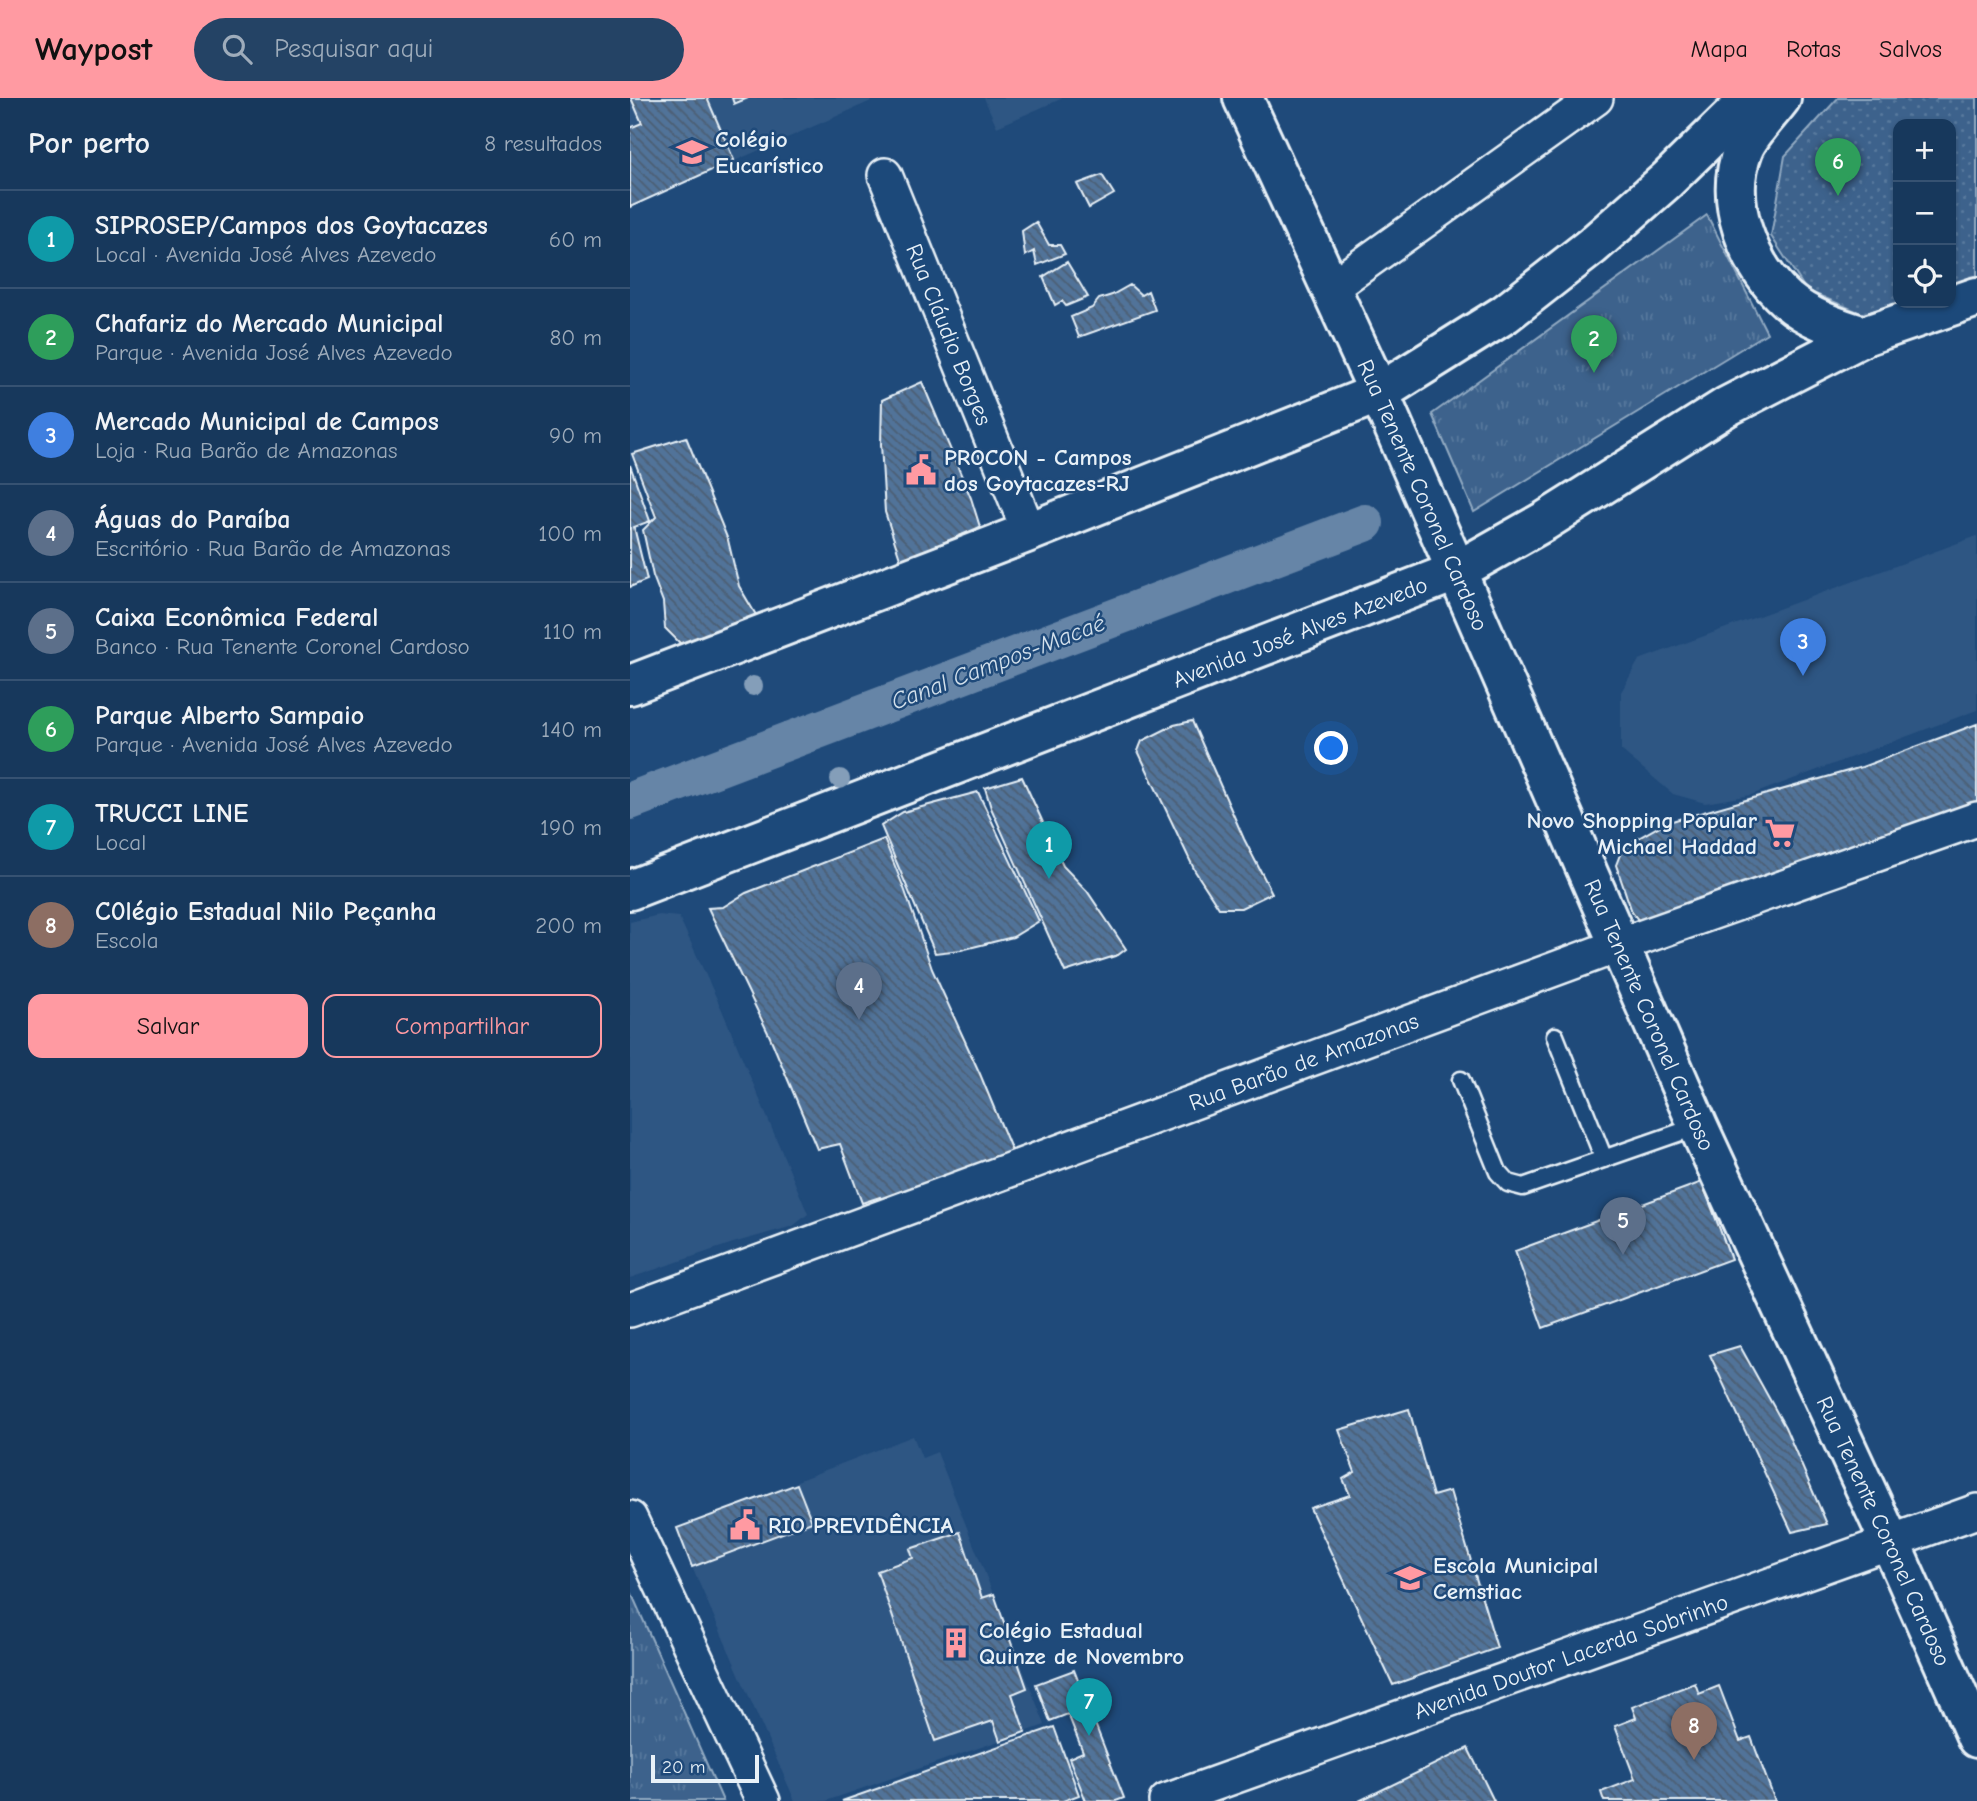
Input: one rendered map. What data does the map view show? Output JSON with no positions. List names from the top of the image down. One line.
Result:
{"streets":{"main road":["Rua Tenente Coronel Cardoso","Avenida José Alves Azevedo"],"street":["Rua Cláudio Borges","Rua Barão de Amazonas","Avenida Doutor Lacerda Sobrinho"]},"crossings":[["Rua Tenente Coronel Cardoso","Avenida José Alves Azevedo"],["Rua Tenente Coronel Cardoso","Rua Barão de Amazonas"],["Rua Tenente Coronel Cardoso","Avenida Doutor Lacerda Sobrinho"]],"water":["Canal Campos-Macaé"],"places":{"school or university":["Colégio Eucarístico","Escola Municipal Cemstiac"],"public building":["PROCON - Campos dos Goytacazes-RJ","RIO PREVIDÊNCIA"],"supermarket":["Novo Shopping Popular Michael Haddad"],"building":["Colégio Estadual Quinze de Novembro"]},"scale_bar":"20 m","page":{"header":"Waypost","search":"Pesquisar aqui","nav":["Mapa","Rotas","Salvos"],"heading":["Por perto","8 resultados"],"map_buttons":["+","−"],"pins":["6","2","3","1","4","5","7","8"],"list":[{"mark":"1","name":"SIPROSEP/Campos dos Goytacazes","note":"Local · Avenida José Alves Azevedo","value":"60 m"},{"mark":"2","name":"Chafariz do Mercado Municipal","note":"Parque · Avenida José Alves Azevedo","value":"80 m"},{"mark":"3","name":"Mercado Municipal de Campos","note":"Loja · Rua Barão de Amazonas","value":"90 m"},{"mark":"4","name":"Águas do Paraíba","note":"Escritório · Rua Barão de Amazonas","value":"100 m"},{"mark":"5","name":"Caixa Econômica Federal","note":"Banco · Rua Tenente Coronel Cardoso","value":"110 m"},{"mark":"6","name":"Parque Alberto Sampaio","note":"Parque · Avenida José Alves Azevedo","value":"140 m"},{"mark":"7","name":"TRUCCI LINE","note":"Local","value":"190 m"},{"mark":"8","name":"C0légio Estadual Nilo Peçanha","note":"Escola","value":"200 m"}],"buttons":["Salvar","Compartilhar"],"scale":"20 m"}}
